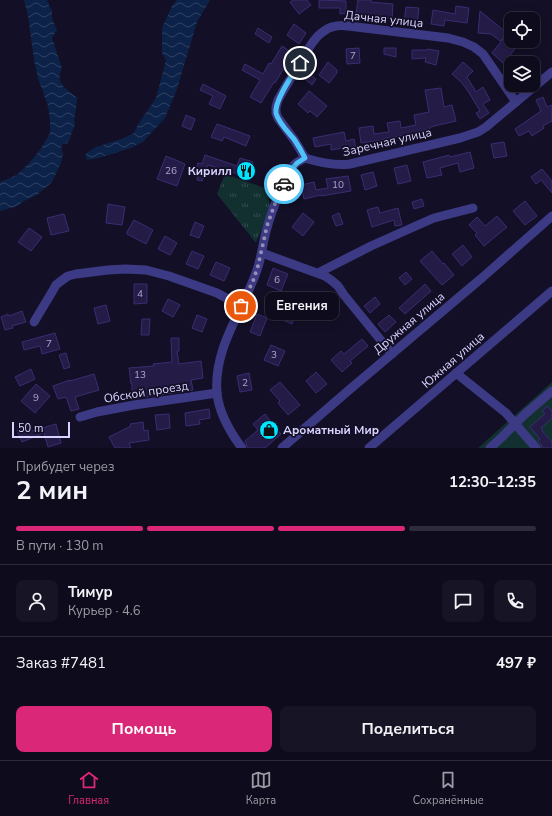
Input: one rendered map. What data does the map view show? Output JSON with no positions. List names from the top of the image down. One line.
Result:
{"streets":{"street":["Дачная улица","Заречная улица","Дружная улица","Южная улица","Обской проезд"]},"crossings":[["Дачная улица","Заречная улица"]],"places":{"restaurant":["Кирилл"],"other":["Евгения"],"shop":["Ароматный Мир"]},"house_numbers":["7","26","10","6","4","7","3","13","2","9"],"scale_bar":"50 m","page":{"bubble":"Евгения","scale":"50 m","heading":["2 мин","Прибудет через","12:30–12:35"],"panel":["Тимур","Курьер · 4.6","Заказ #7481","497 ₽"],"bar":"В пути · 130 m","buttons":["Помощь","Поделиться"],"tabs":["Главная","Карта","Сохранённые"]}}
